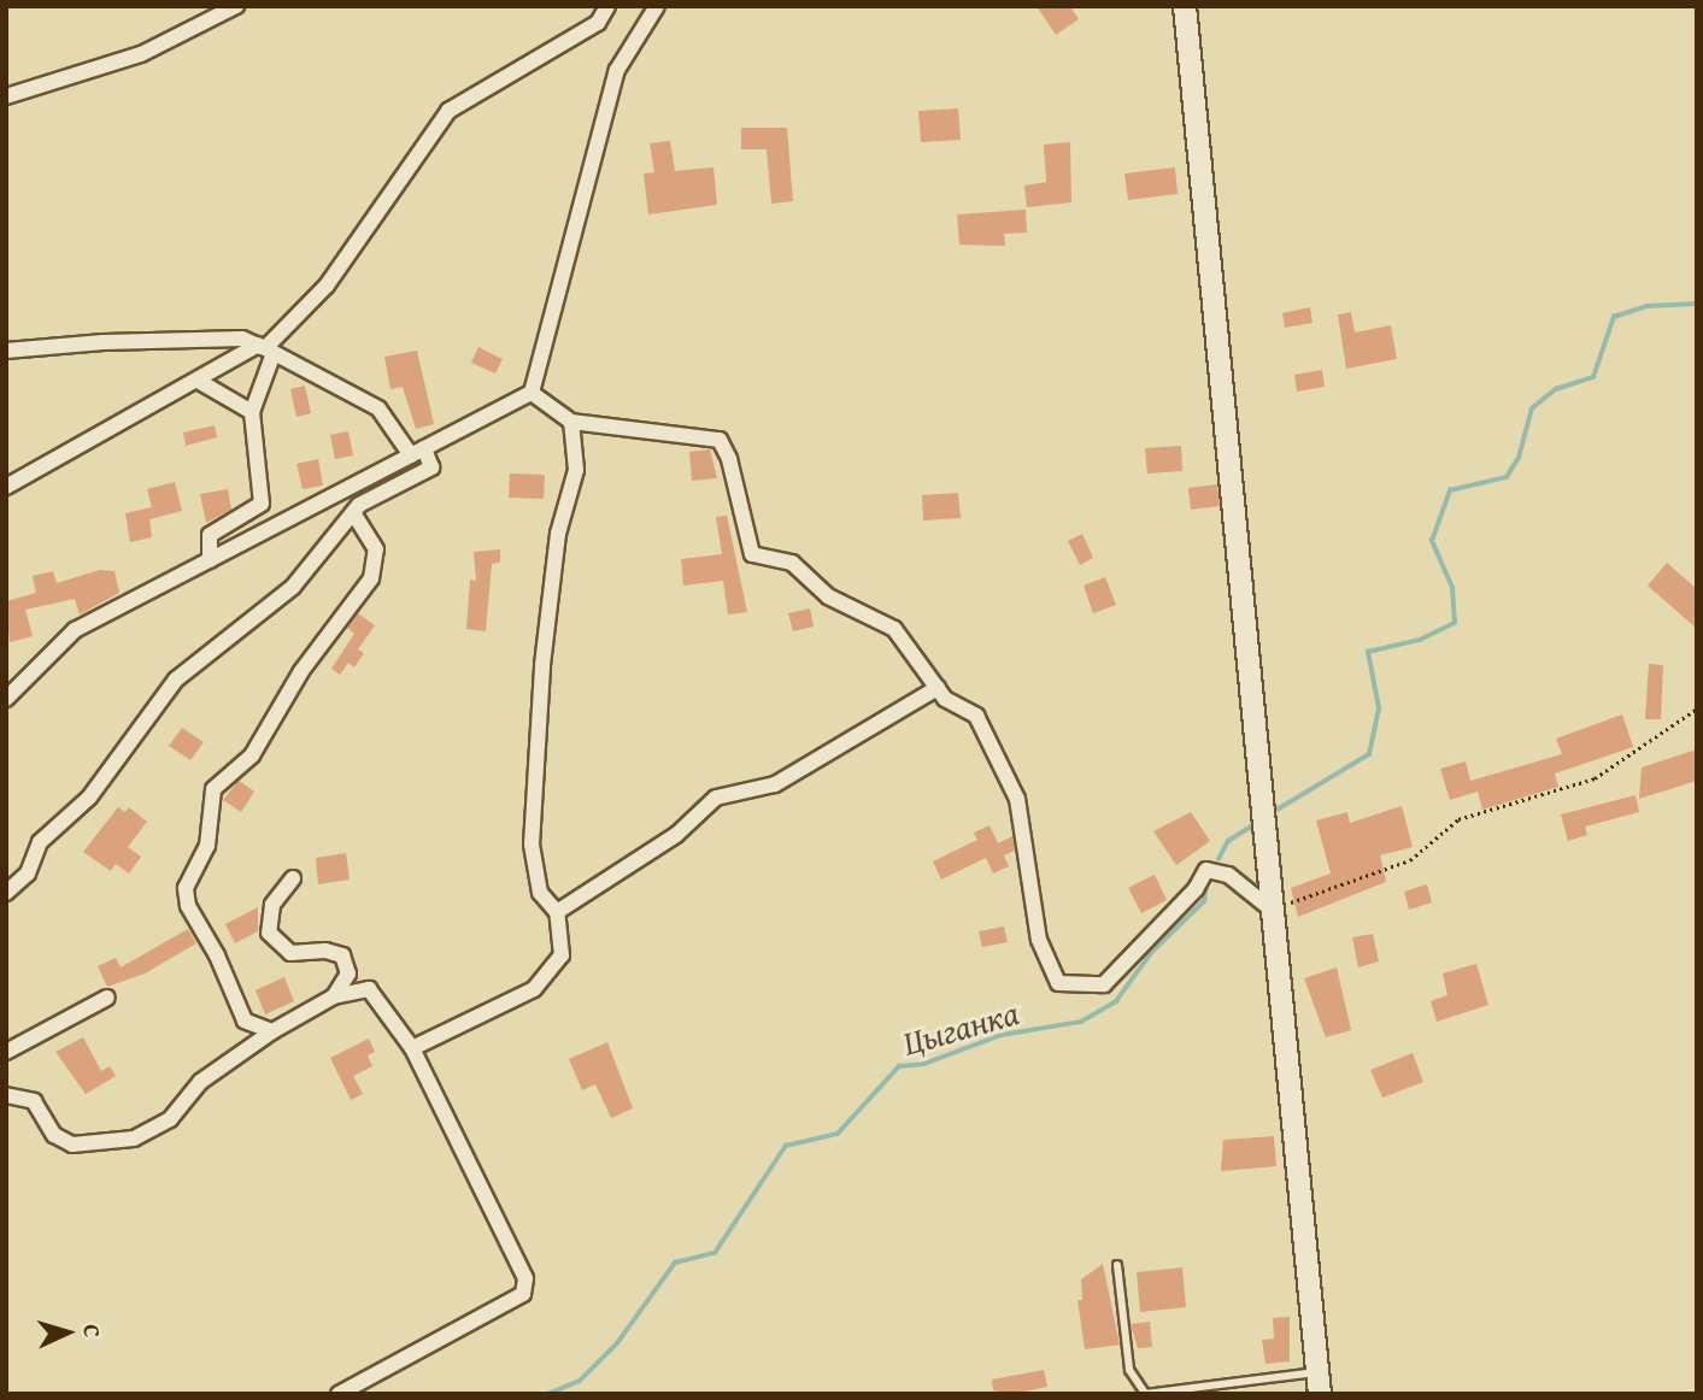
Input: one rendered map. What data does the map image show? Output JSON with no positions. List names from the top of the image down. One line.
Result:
{"water":["Цыганка"],"north":"right"}
